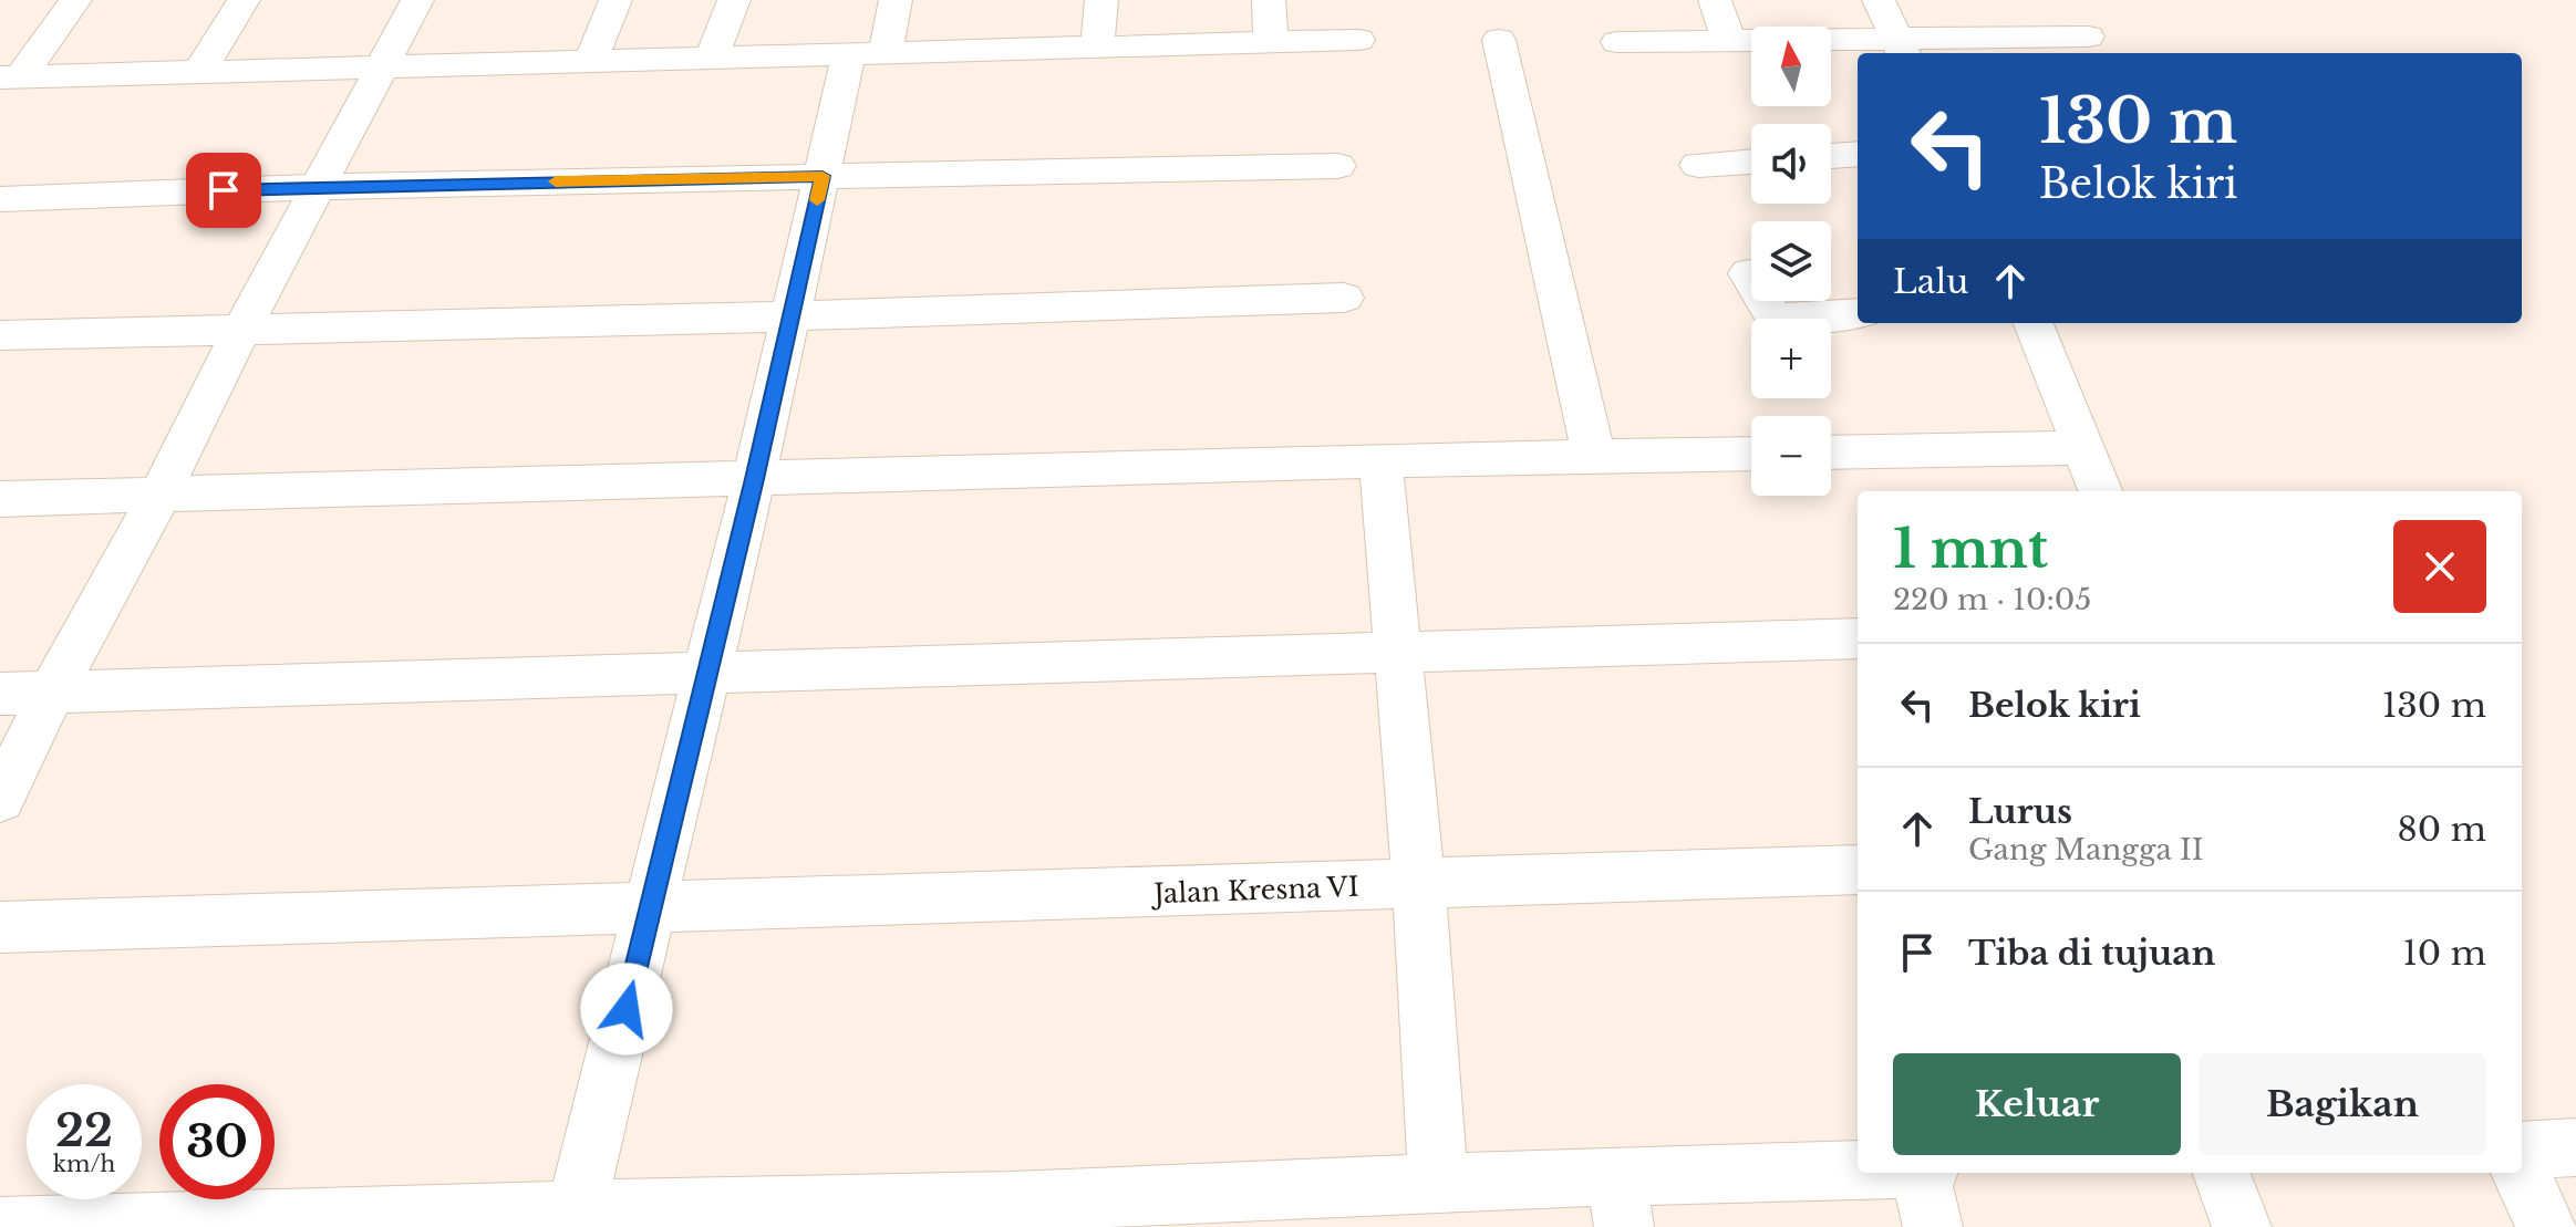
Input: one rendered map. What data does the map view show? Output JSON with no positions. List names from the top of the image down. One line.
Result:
{"streets":{"street":["Jalan Kresna VI"]},"north":"top","page":{"map_buttons":["+","−"],"turn":["130 m","Belok kiri"],"then":"Lalu","heading":["1 mnt","220 m · 10:05"],"list":[{"name":"Belok kiri","value":"130 m"},{"name":"Lurus","note":"Gang Mangga II","value":"80 m"},{"name":"Tiba di tujuan","value":"10 m"}],"buttons":["Keluar","Bagikan"],"speed":"22 km/h","limit":"30"}}
